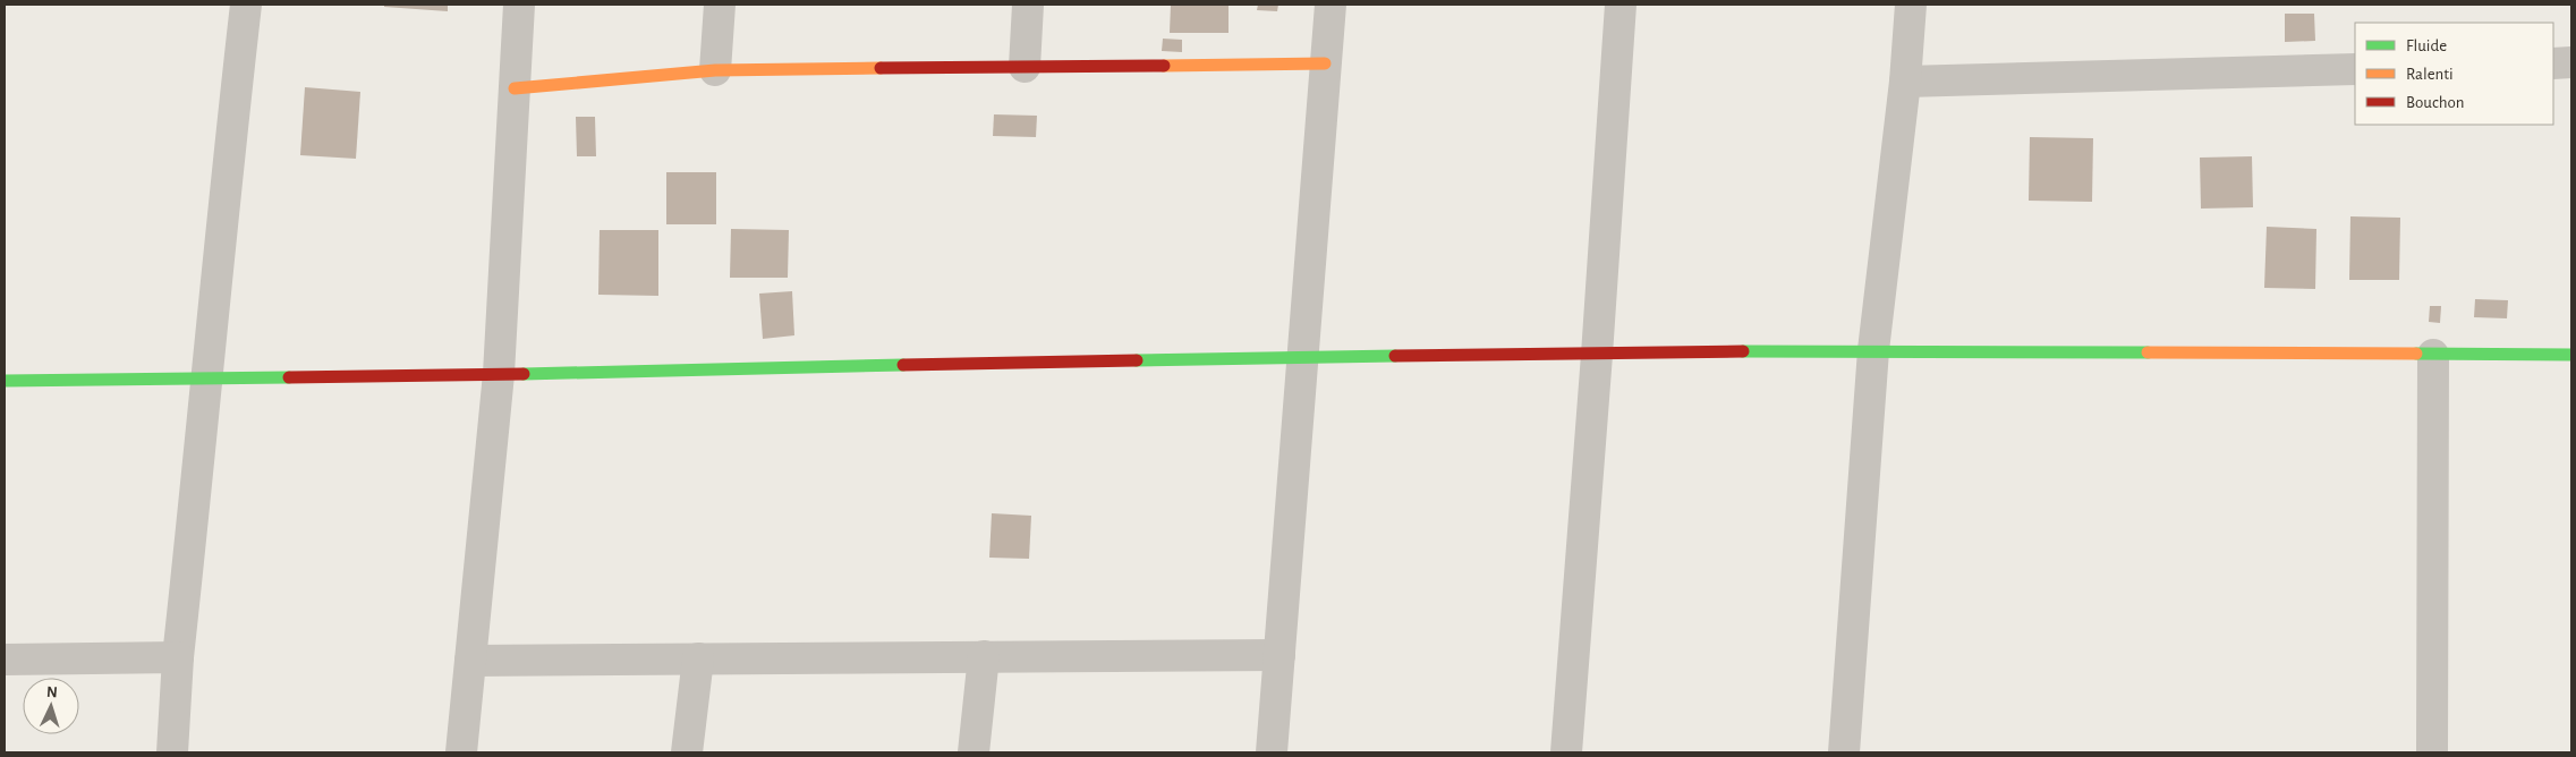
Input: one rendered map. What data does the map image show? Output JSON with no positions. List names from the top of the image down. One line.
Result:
{"legend":["Fluide","Ralenti","Bouchon"],"north":"top"}
